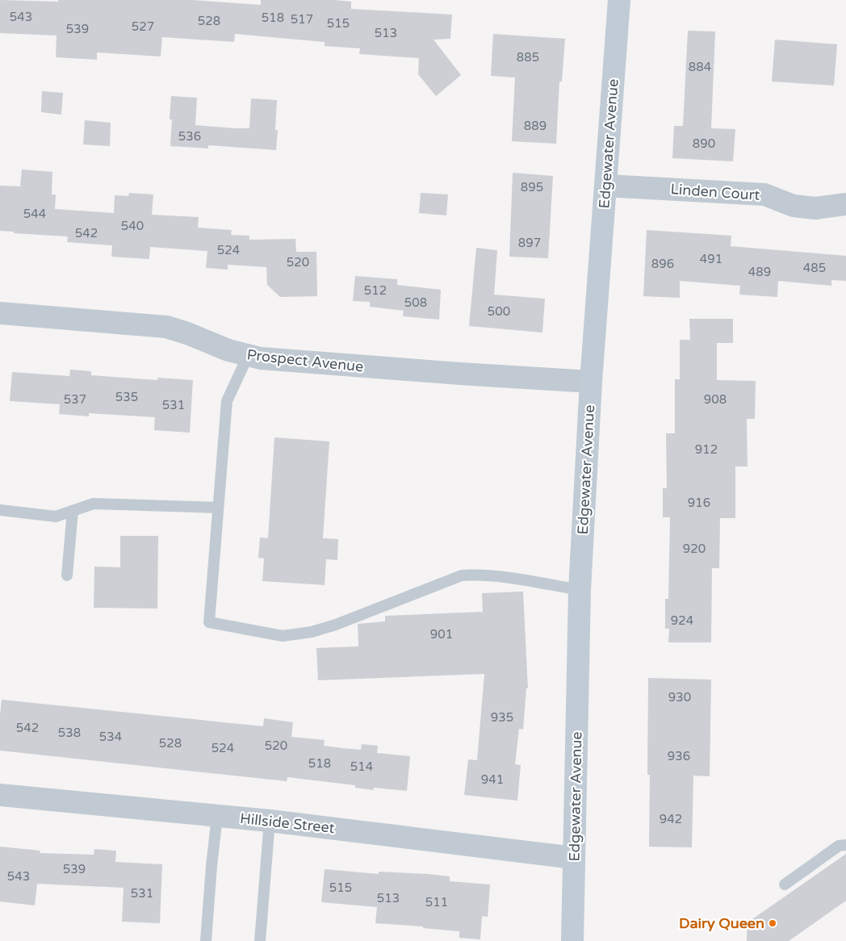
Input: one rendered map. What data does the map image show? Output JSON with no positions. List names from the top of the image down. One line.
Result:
{"streets":{"street":["Edgewater Avenue","Linden Court","Prospect Avenue","Hillside Street"]},"crossings":[["Edgewater Avenue","Linden Court"],["Edgewater Avenue","Prospect Avenue"],["Edgewater Avenue","Hillside Street"]],"places":["Dairy Queen"],"house_numbers":["543","518","517","528","515","527","539","513","885","884","889","536","890","895","544","540","542","897","524","491","520","896","485","489","512","508","500","535","537","908","531","912","916","920","924","901","930","935","542","538","534","528","520","524","936","518","514","941","942","539","543","515","531","513","511"]}
